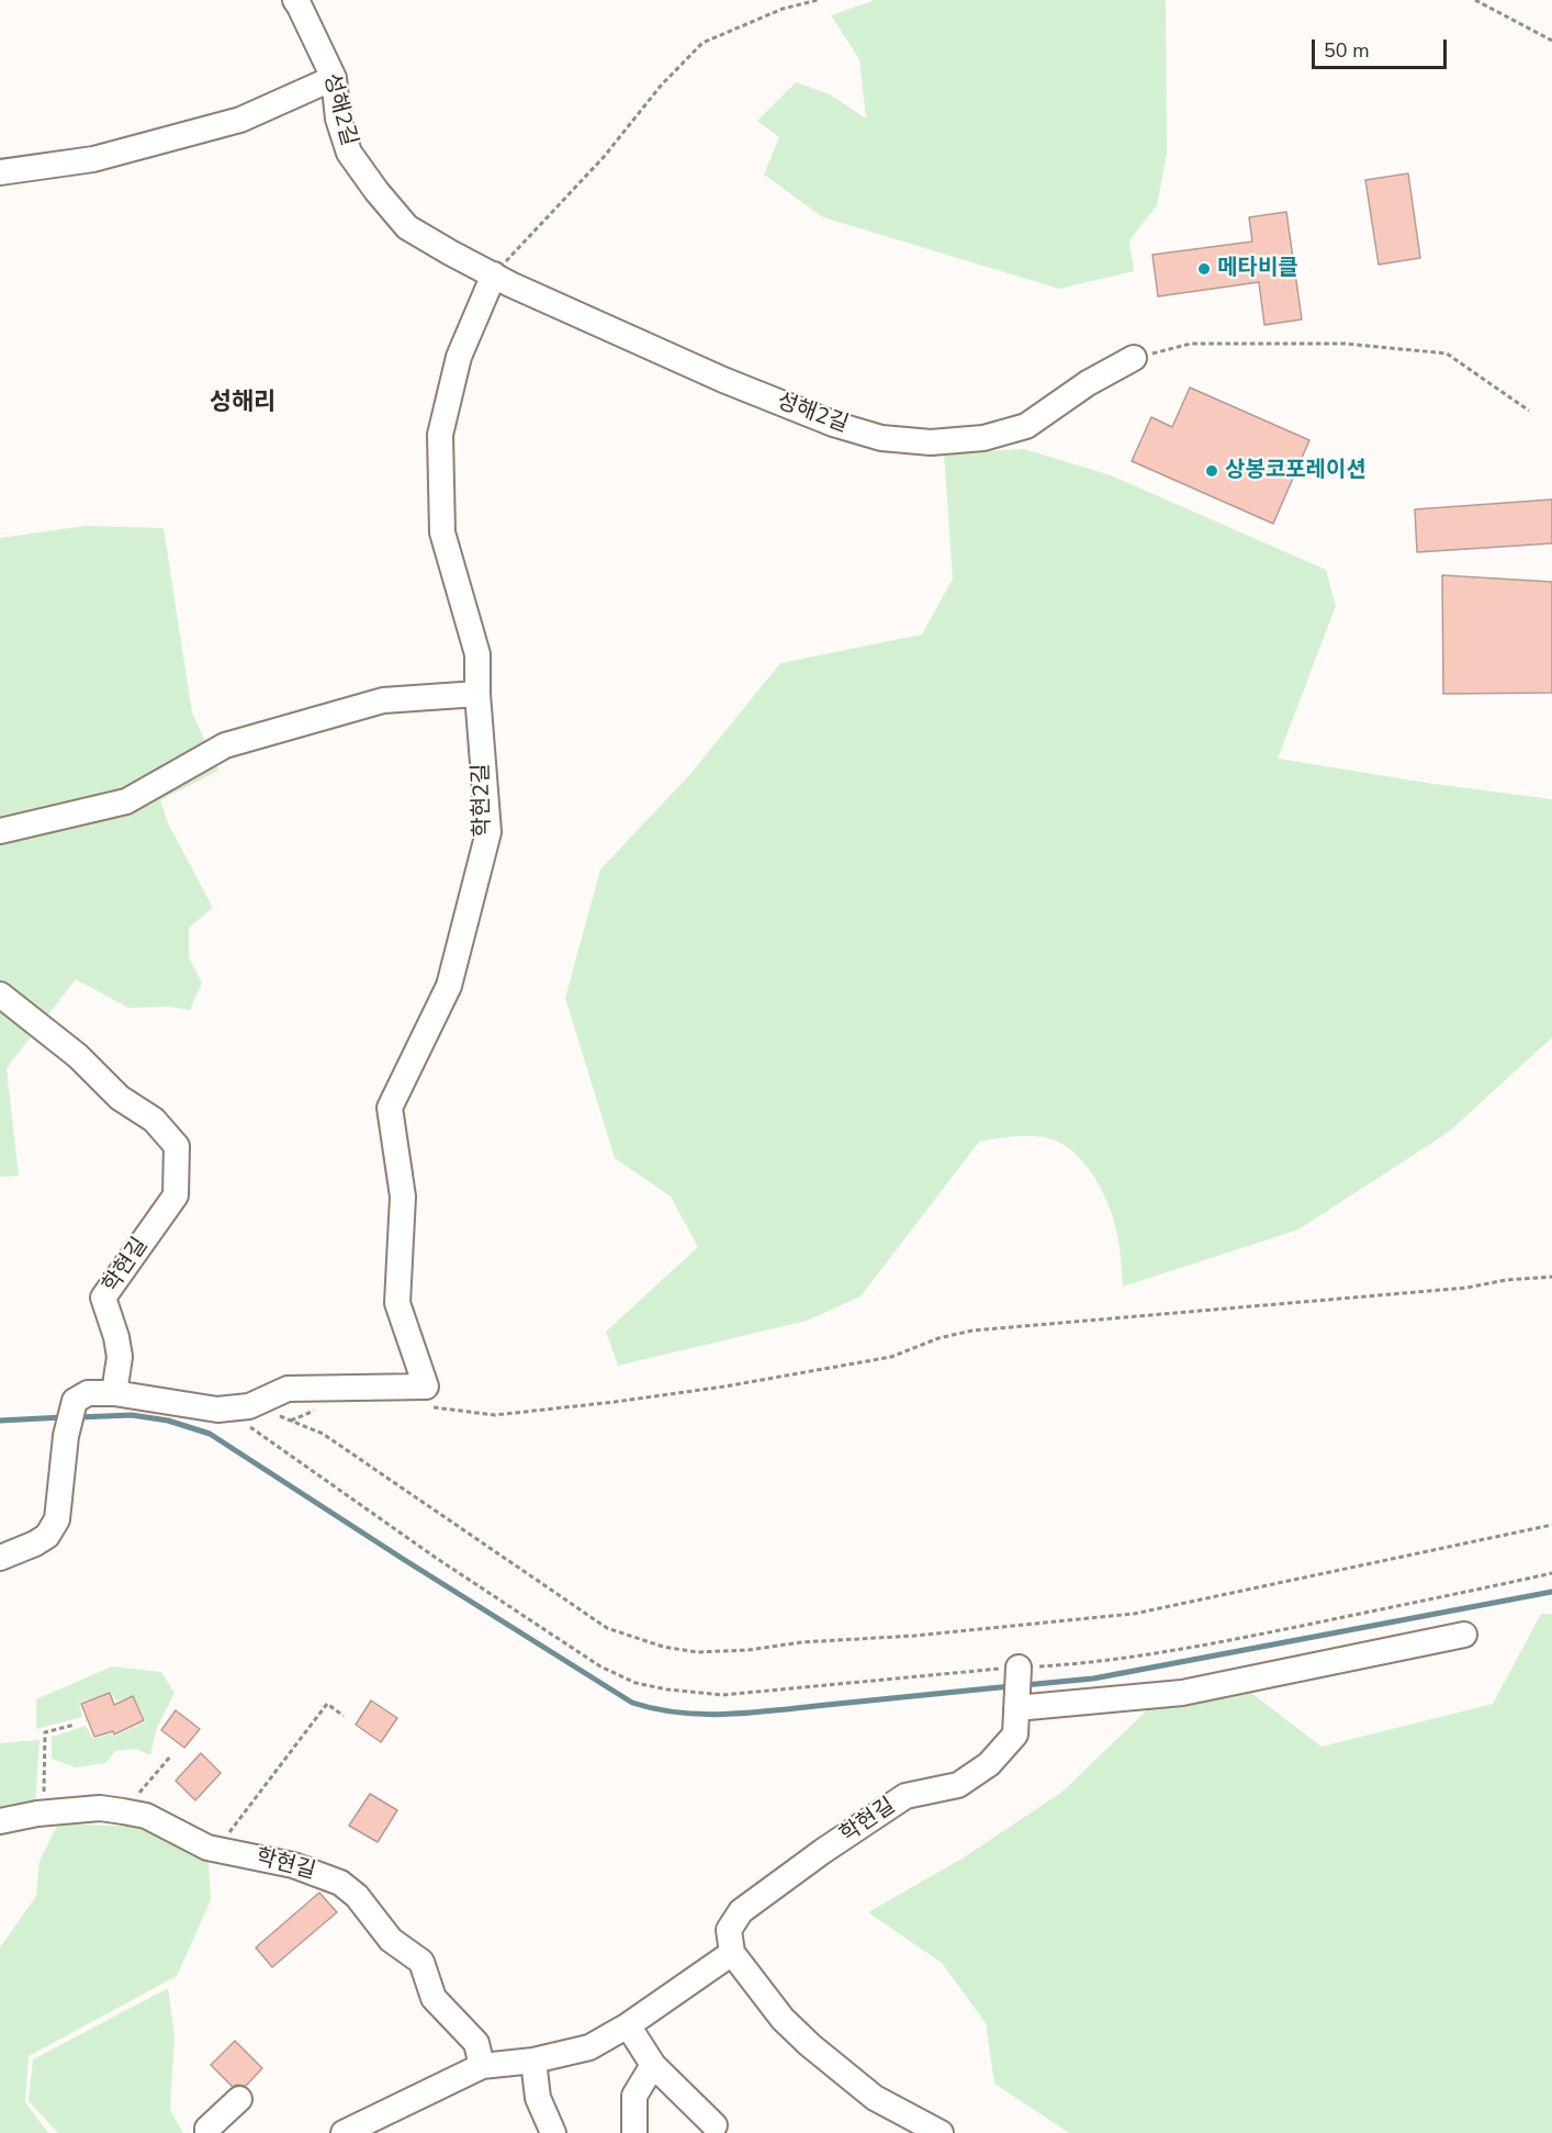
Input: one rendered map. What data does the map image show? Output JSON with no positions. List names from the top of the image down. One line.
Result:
{"streets":{"street":["성해2길","학현2길","학현길"]},"crossings":[["성해2길","학현2길"]],"districts":["성해리"],"places":["메타비클","상봉코포레이션"],"scale_bar":"50 m"}
